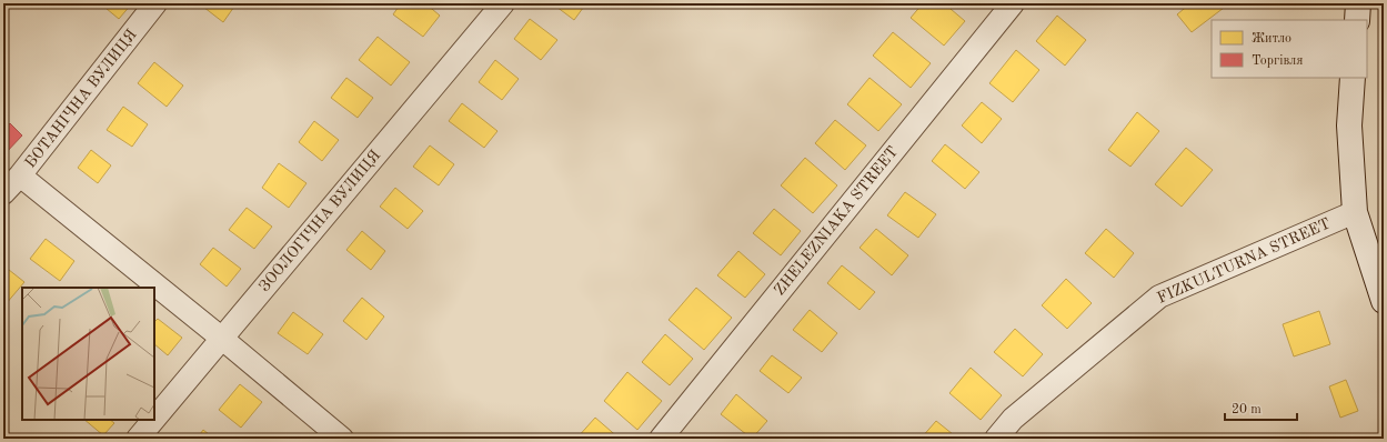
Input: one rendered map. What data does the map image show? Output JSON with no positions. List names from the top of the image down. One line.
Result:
{"streets":{"street":["БОТАНІЧНА ВУЛИЦЯ","ЗООЛОГІЧНА ВУЛИЦЯ","ZHELEZNIAKA STREET","FIZKULTURNA STREET"]},"legend":["Житло","Торгівля"],"scale_bar":"20 m"}
